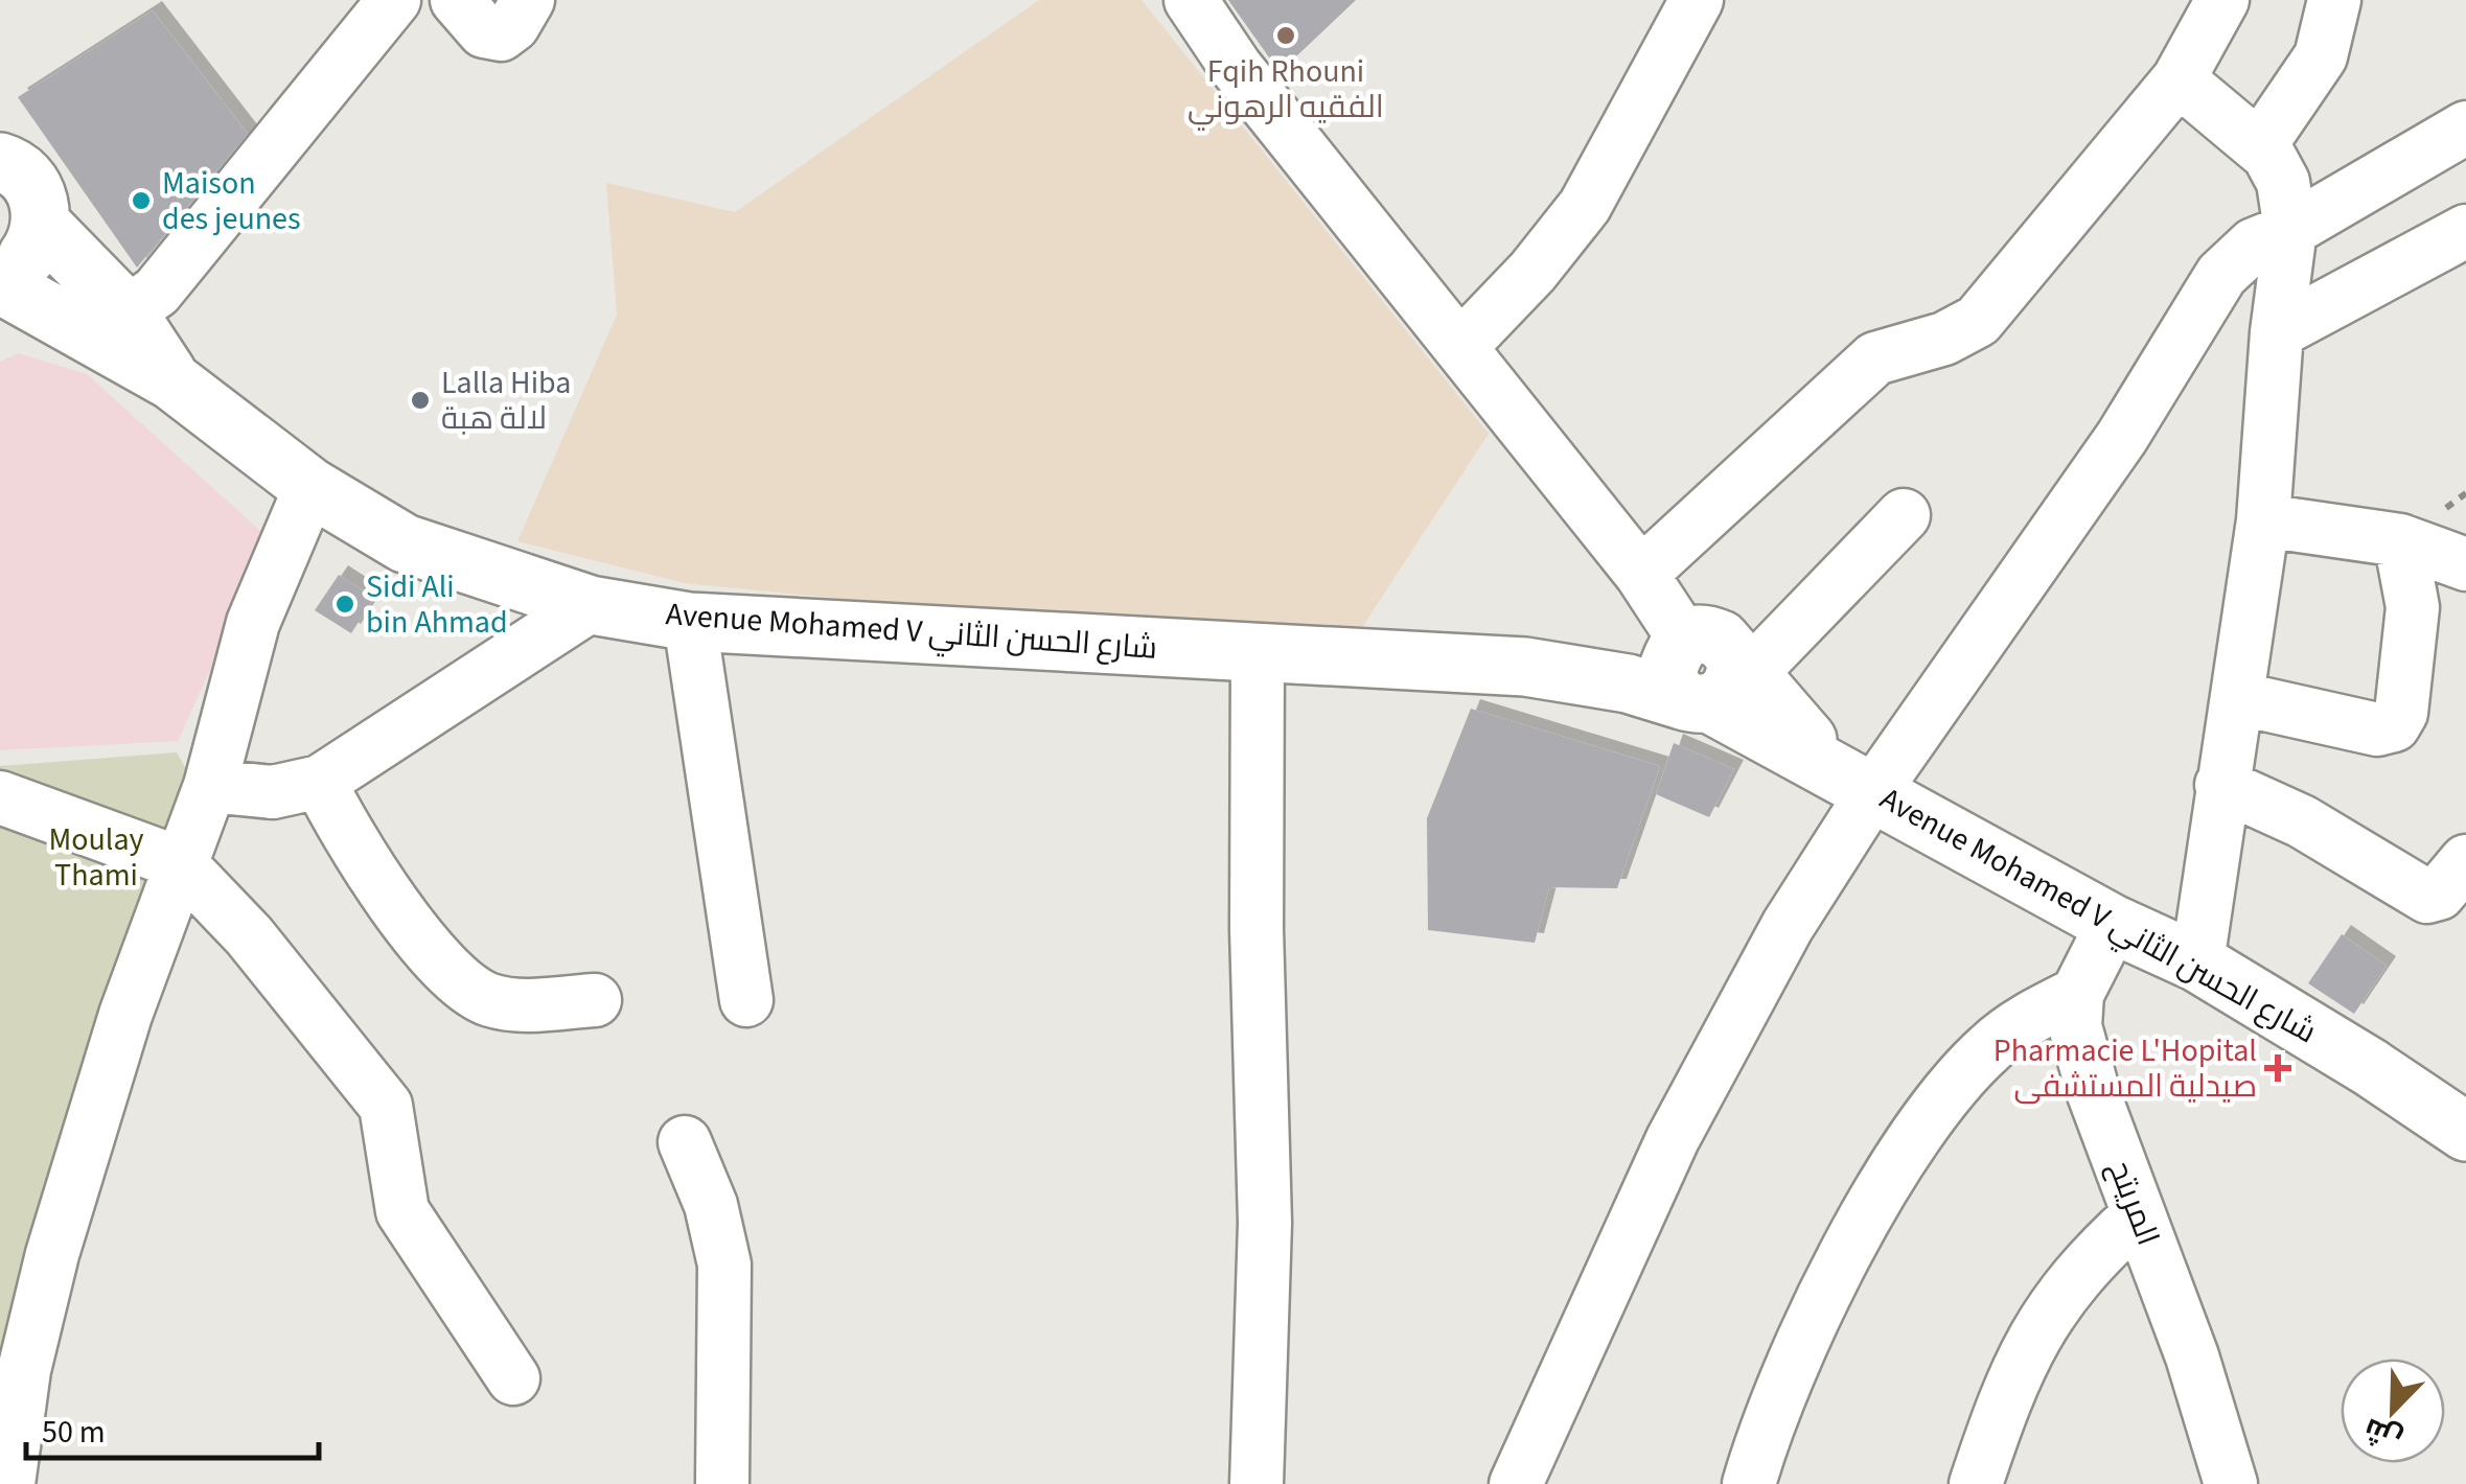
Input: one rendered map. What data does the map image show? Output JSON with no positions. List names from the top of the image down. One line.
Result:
{"streets":{"main road":["Avenue Mohamed V شارع الحسن الثاني"],"street":["المريتح"]},"parks":["Moulay Thami"],"places":{"other":["Fqih Rhouni الفقيه الرهوني","Maison des jeunes","Lalla Hiba لالة هبة","Sidi Ali bin Ahmad"],"health":["Pharmacie L'Hopital صيدلية المستشفى"]},"scale_bar":"50 m","north":"bottom left"}
